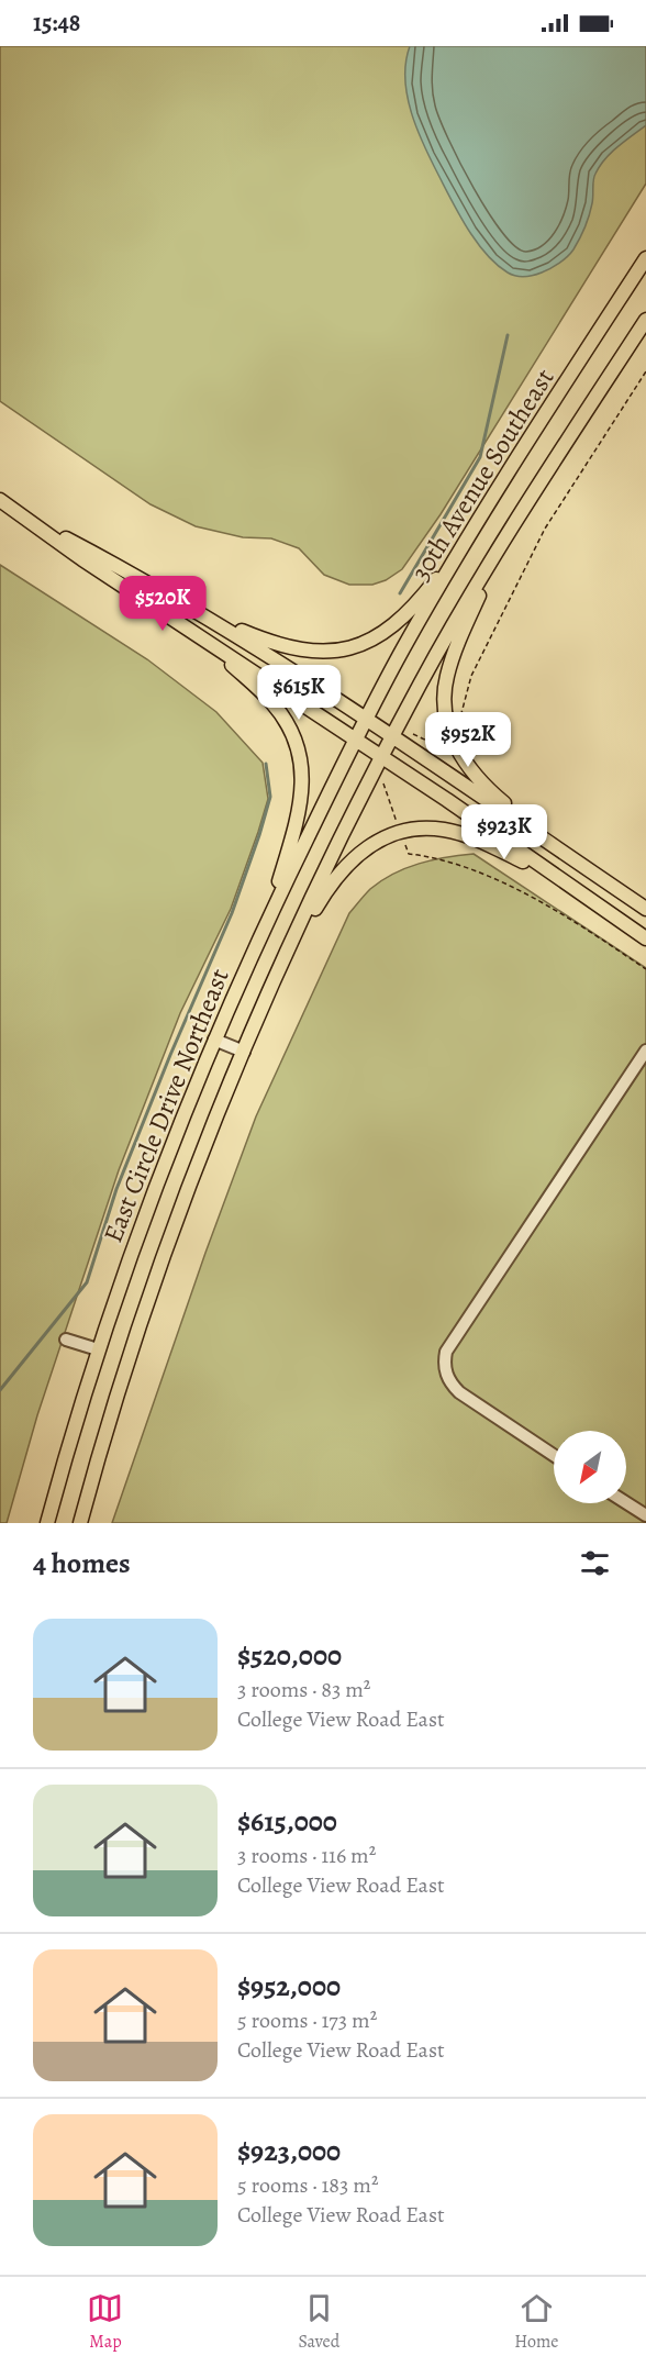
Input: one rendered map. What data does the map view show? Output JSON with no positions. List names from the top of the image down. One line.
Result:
{"streets":{"main road":["30th Avenue Southeast","East Circle Drive Northeast"]},"crossings":[["30th Avenue Southeast","East Circle Drive Northeast"]],"north":"bottom left","page":{"status":"15:48","price":["$520K","$615K","$952K","$923K"],"heading":"4 homes","list":[{"name":"$520,000","note":"3 rooms · 83 m² · College View Road East"},{"name":"$615,000","note":"3 rooms · 116 m² · College View Road East"},{"name":"$952,000","note":"5 rooms · 173 m² · College View Road East"},{"name":"$923,000","note":"5 rooms · 183 m² · College View Road East"}],"tabs":["Map","Saved","Home"]}}
